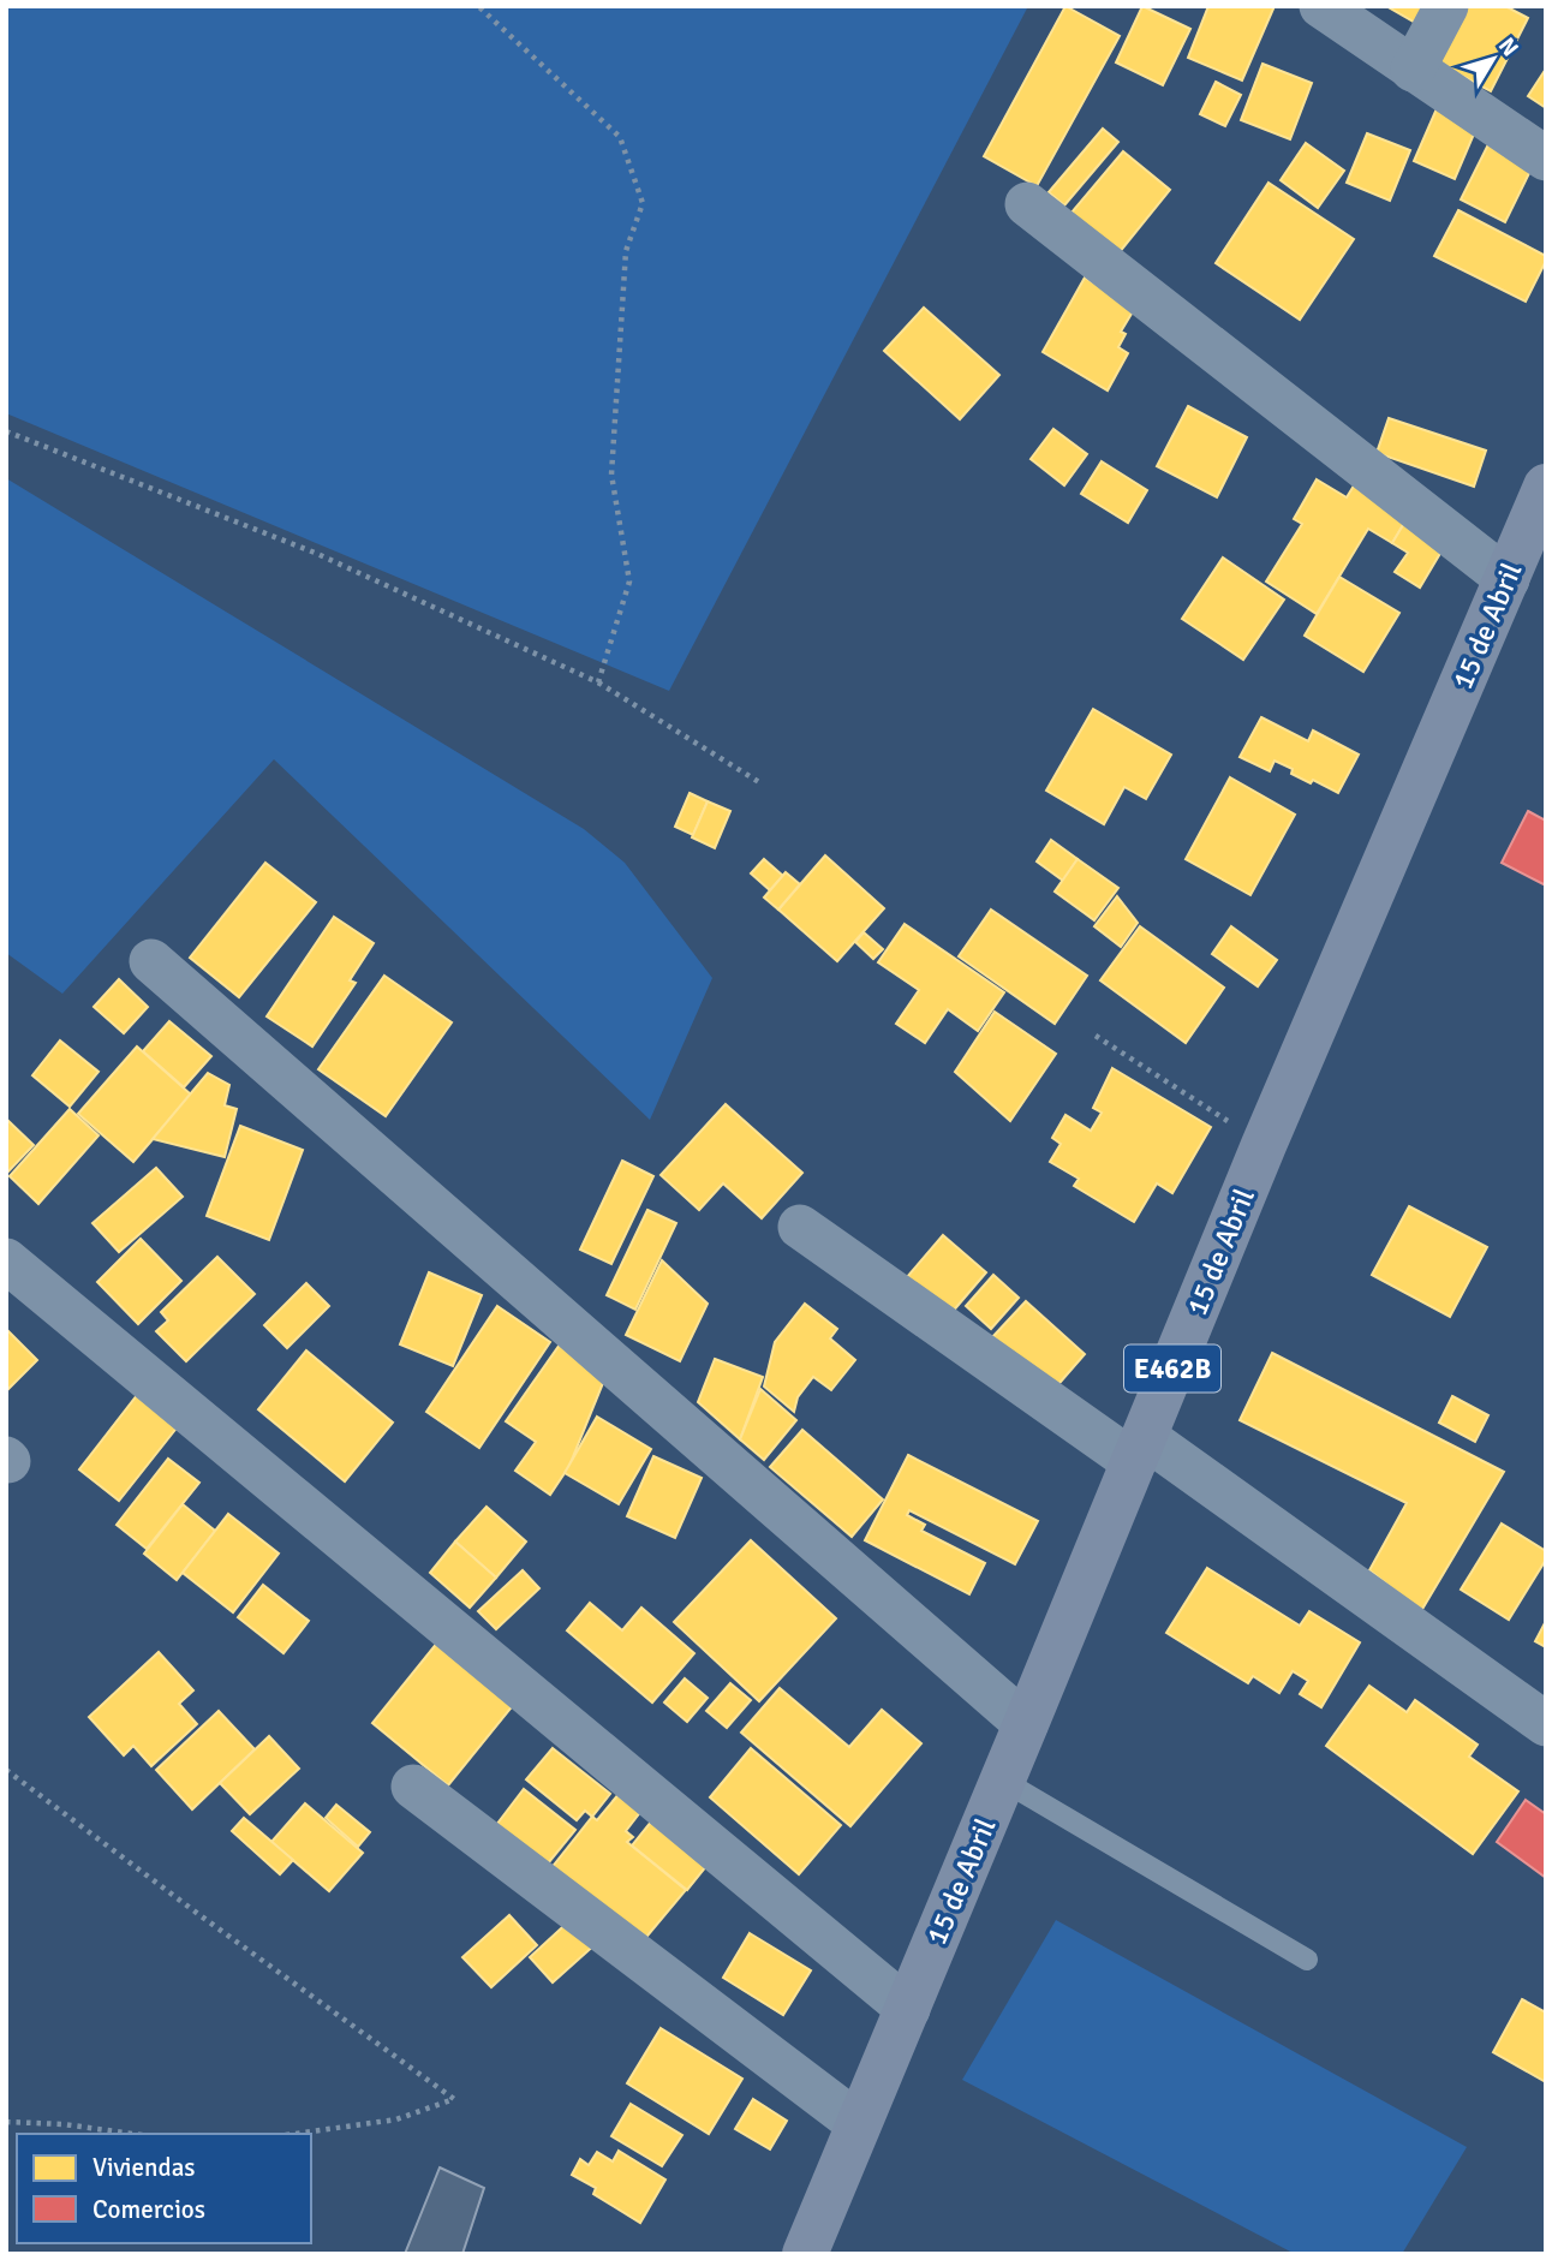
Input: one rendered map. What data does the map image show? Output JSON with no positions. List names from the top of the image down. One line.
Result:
{"streets":{"main road":["15 de Abril","E462B"]},"legend":["Viviendas","Comercios"],"north":"top right"}
